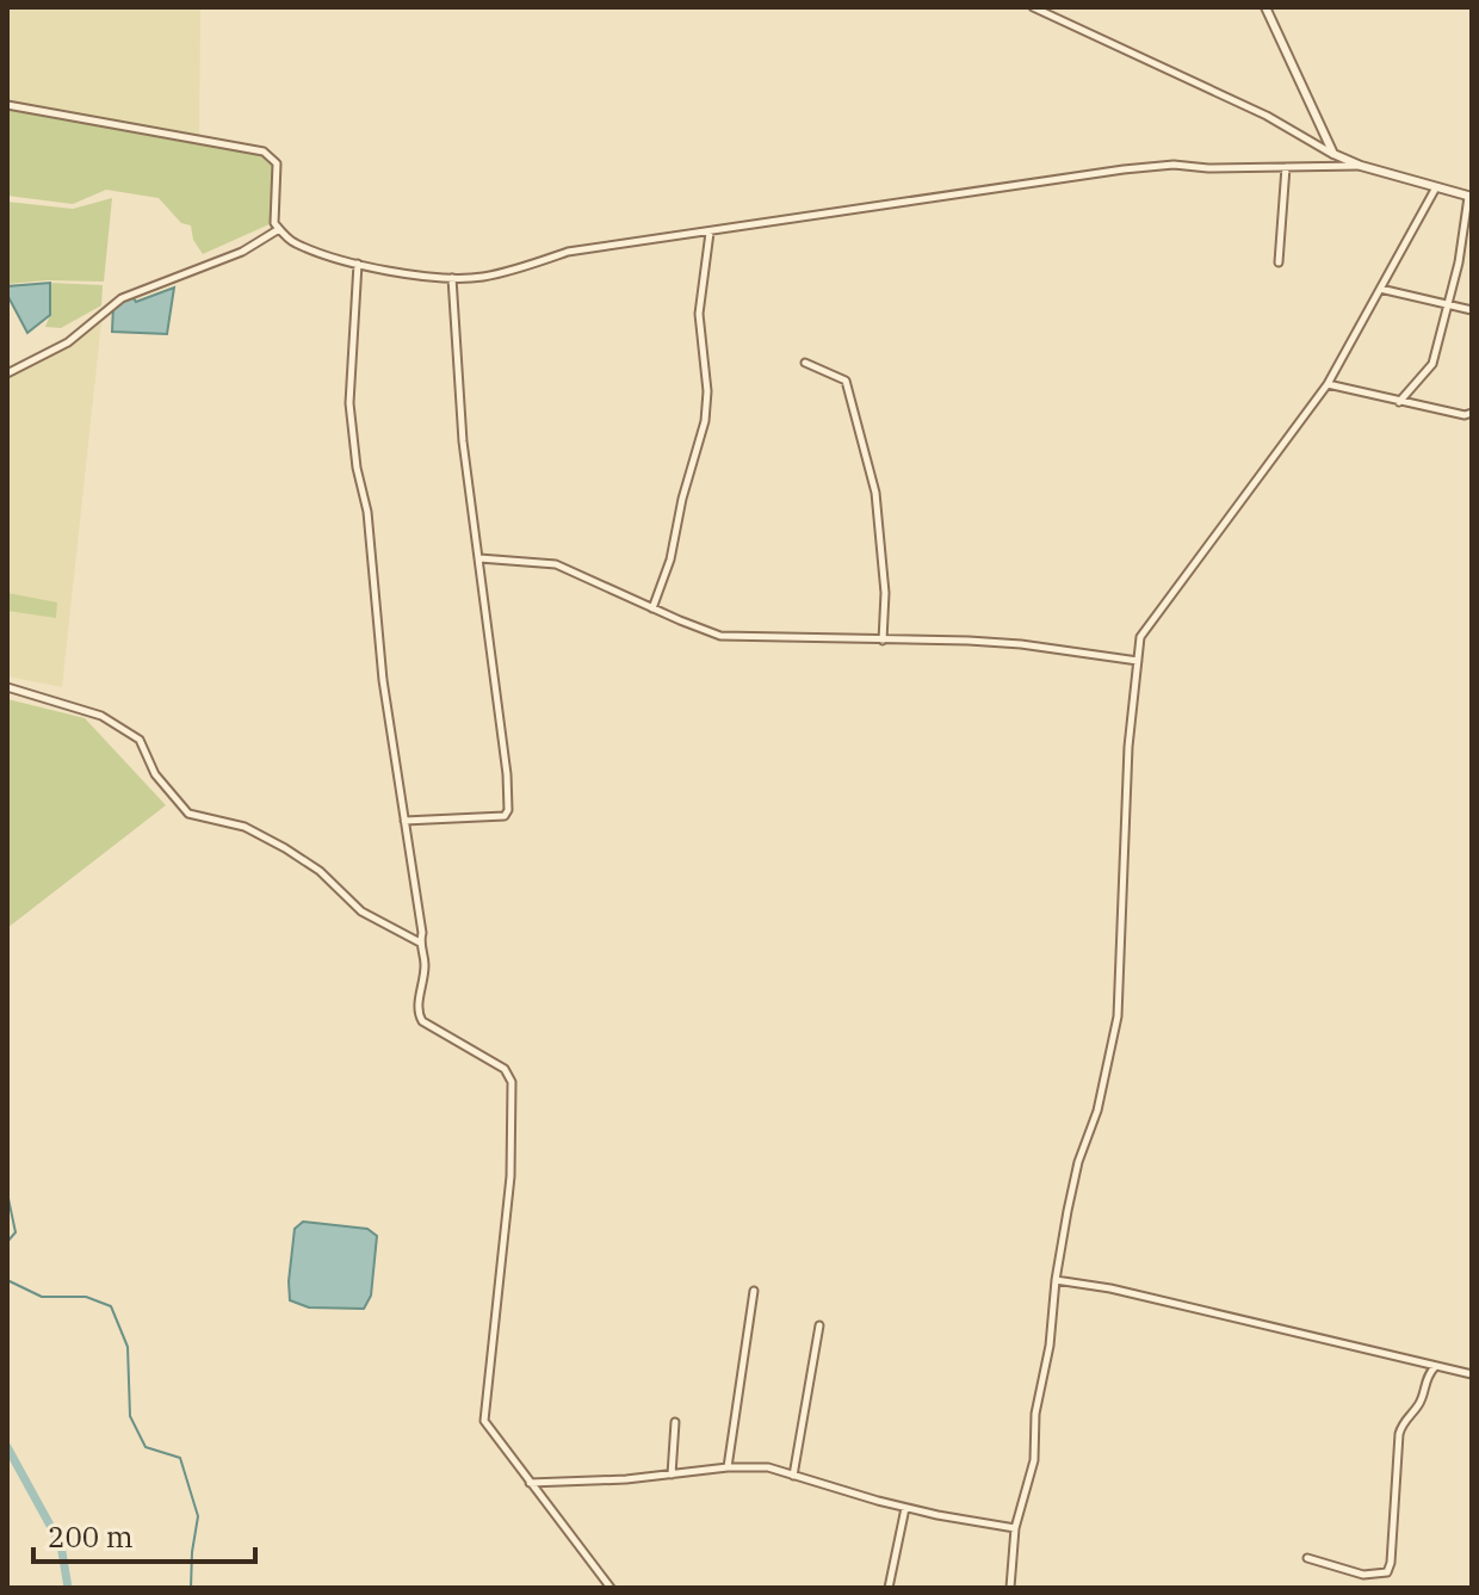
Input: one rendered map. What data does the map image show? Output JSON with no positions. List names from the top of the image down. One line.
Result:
{"scale_bar":"200 m"}
